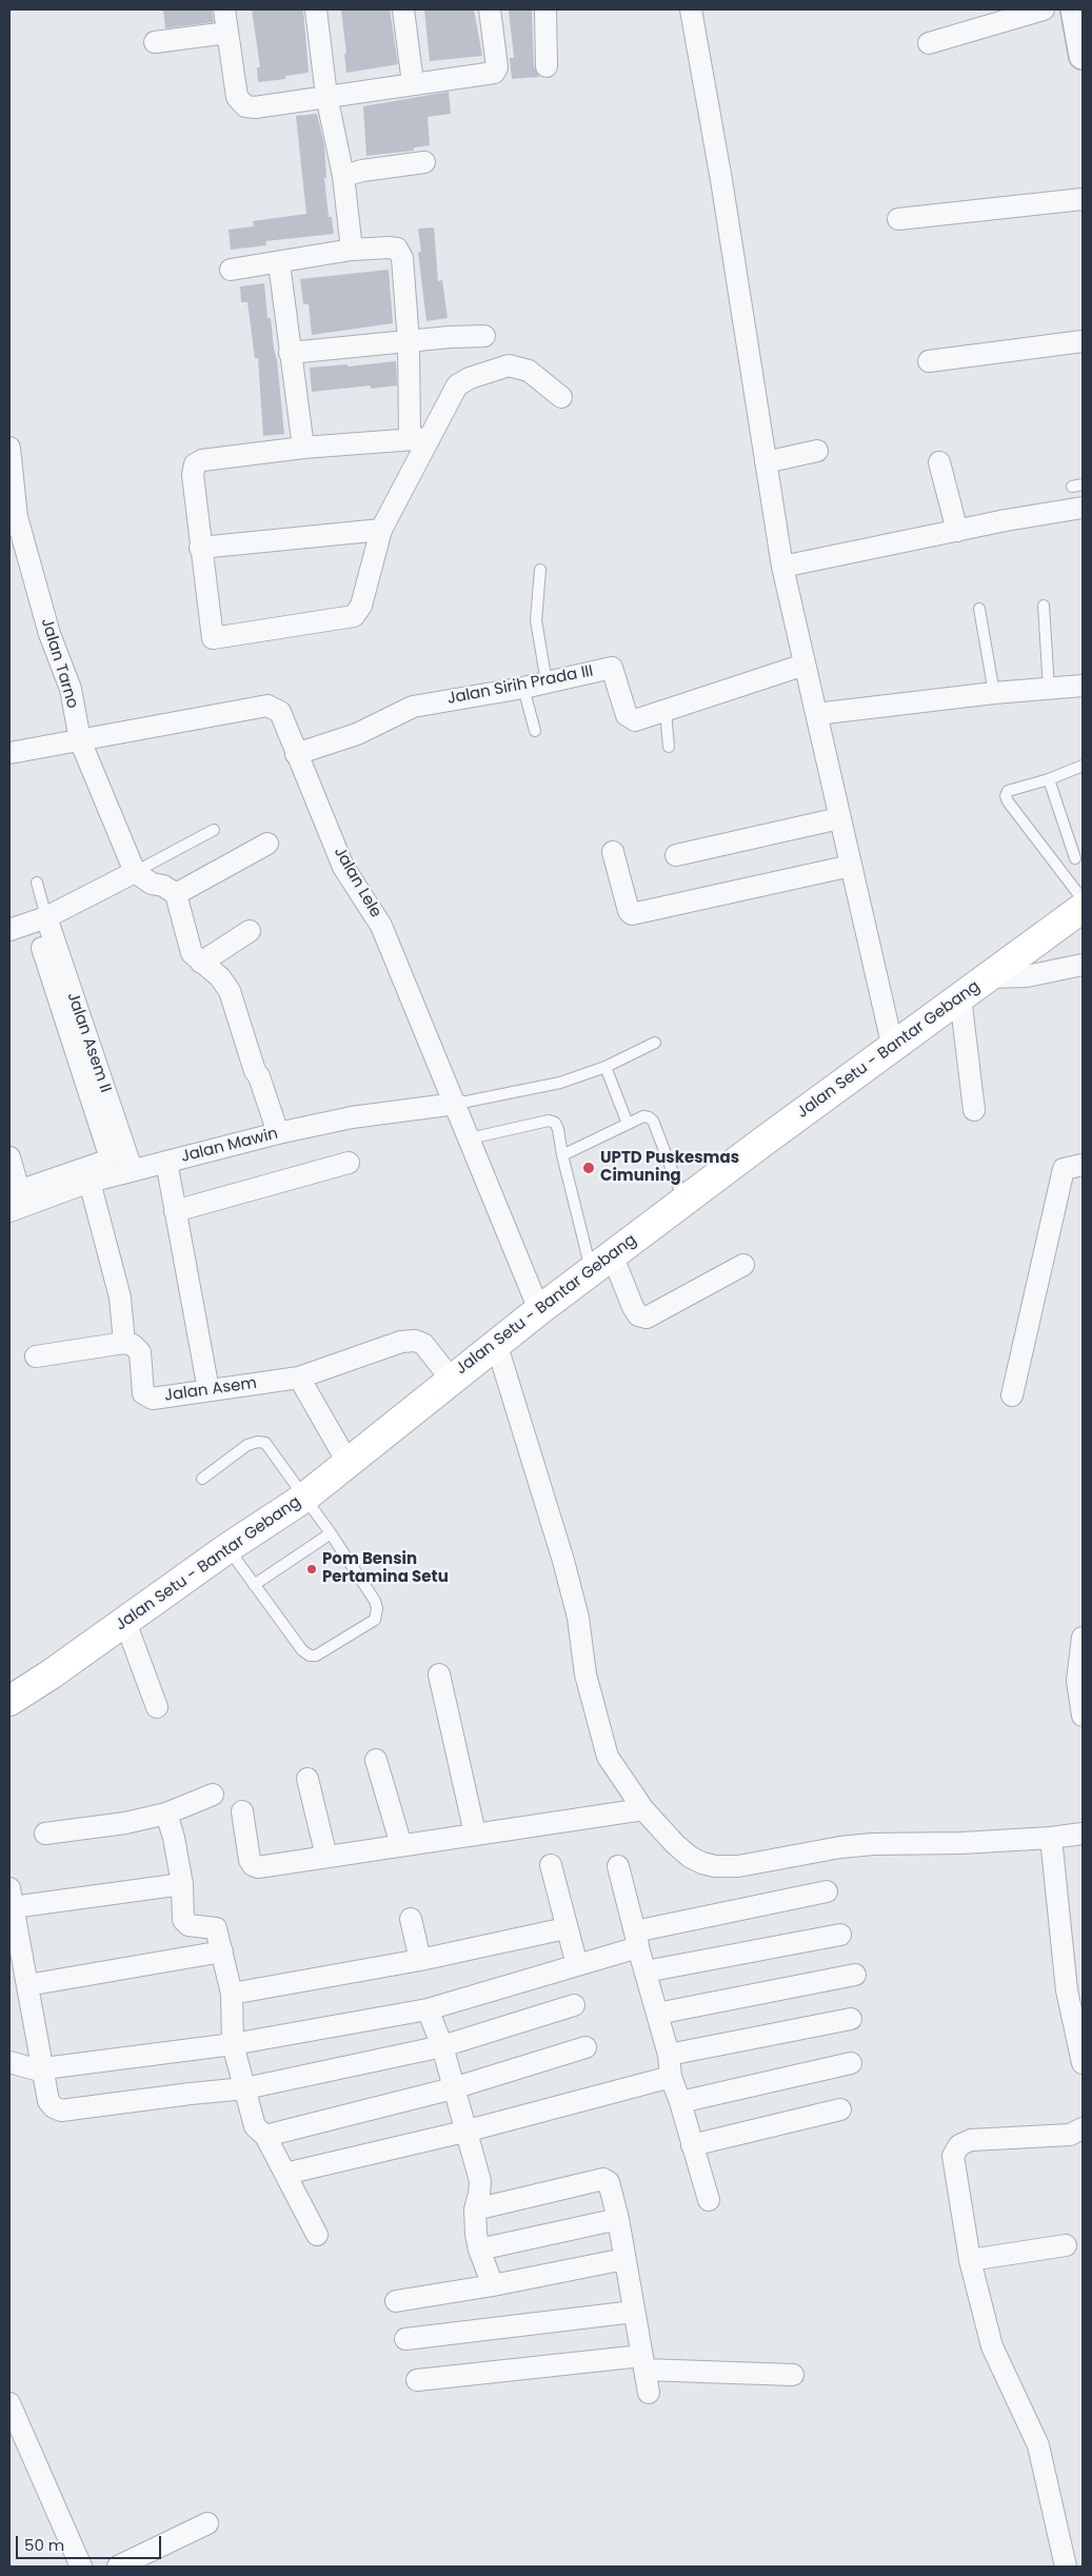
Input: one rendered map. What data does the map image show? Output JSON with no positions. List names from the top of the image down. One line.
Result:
{"streets":{"main road":["Jalan Setu - Bantar Gebang"],"street":["Jalan Tarno","Jalan Sirih Prada III","Jalan Lele","Jalan Asem II","Jalan Mawin","Jalan Asem"]},"crossings":[["Jalan Tarno","Jalan Lele"],["Jalan Sirih Prada III","Jalan Lele"],["Jalan Lele","Jalan Setu - Bantar Gebang"],["Jalan Lele","Jalan Mawin"],["Jalan Asem II","Jalan Mawin"],["Jalan Setu - Bantar Gebang","Jalan Asem"]],"places":["UPTD Puskesmas Cimuning","Pom Bensin Pertamina Setu"],"scale_bar":"50 m"}
